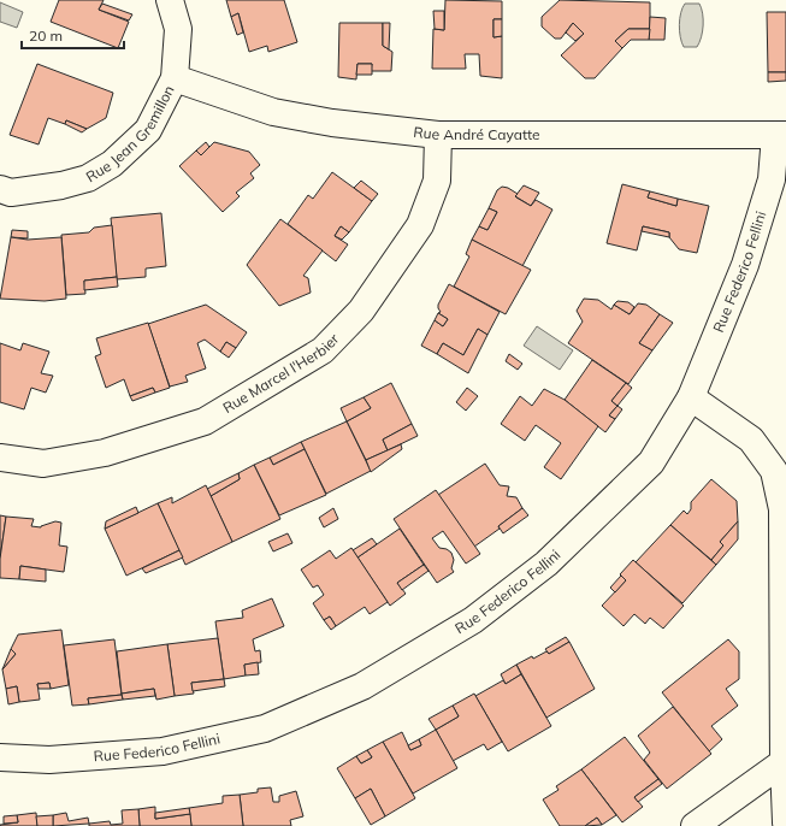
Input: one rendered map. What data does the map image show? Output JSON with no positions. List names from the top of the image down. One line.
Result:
{"streets":{"street":["Rue Jean Gremillon","Rue André Cayatte","Rue Federico Fellini","Rue Marcel l'Herbier"]},"crossings":[["Rue Jean Gremillon","Rue André Cayatte"],["Rue André Cayatte","Rue Federico Fellini"],["Rue André Cayatte","Rue Marcel l'Herbier"]],"scale_bar":"20 m"}
